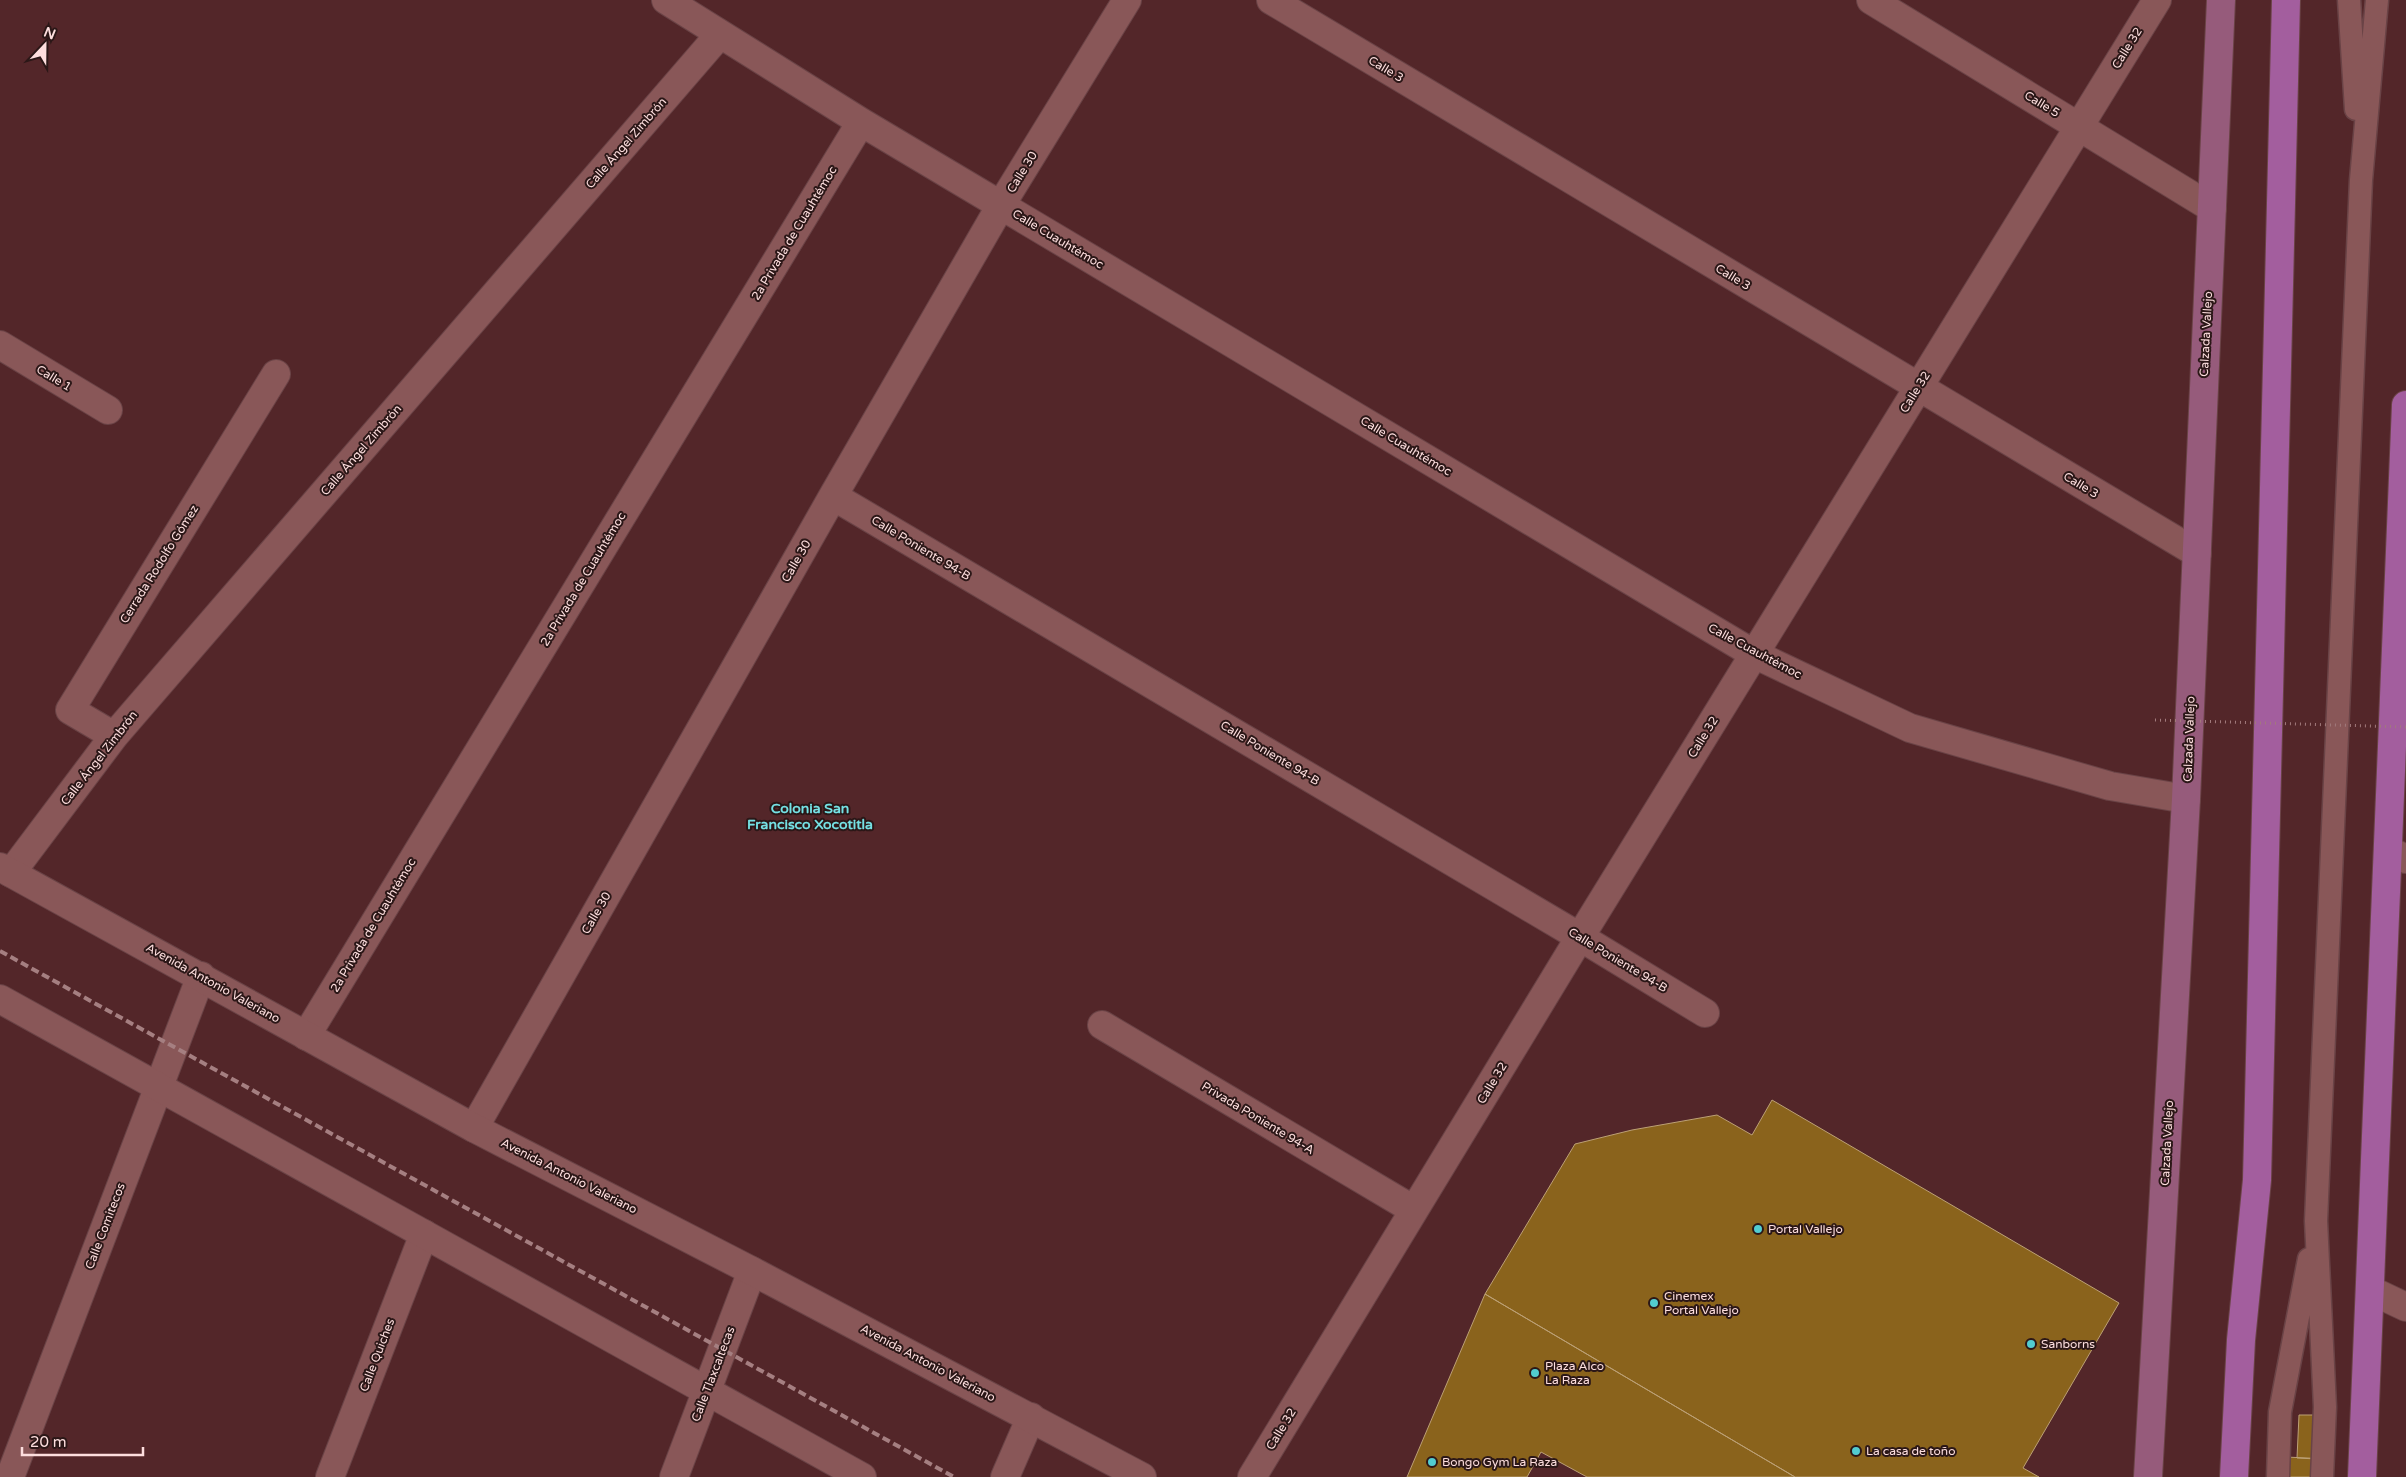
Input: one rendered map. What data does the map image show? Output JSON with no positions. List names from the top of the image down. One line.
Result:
{"streets":{"main road":["Calzada Vallejo"],"street":["Calle 32","Calle 3","Calle 5","Calle Ángel Zimbrón","Calle 30","2a Privada de Cuauhtémoc","Calle Cuauhtémoc","Calle 1","Calle Poniente 94-B","Cerrada Rodolfo Gómez","Avenida Antonio Valeriano","Privada Poniente 94-A","Calle Comitecos","Calle Quiches","Calle Tlaxcaltecas"]},"crossings":[["Calle 32","Calle 3"],["Calle 32","Calle 5"],["Calle 32","Calle Cuauhtémoc"],["Calle 32","Calle Poniente 94-B"],["Calle 32","Privada Poniente 94-A"],["Calle 3","Calzada Vallejo"],["Calle 5","Calzada Vallejo"],["Calle Ángel Zimbrón","Calle Cuauhtémoc"],["Calle Ángel Zimbrón","Cerrada Rodolfo Gómez"],["Calle Ángel Zimbrón","Avenida Antonio Valeriano"],["Calle 30","Calle Cuauhtémoc"],["Calle 30","Calle Poniente 94-B"],["Calle 30","Avenida Antonio Valeriano"],["2a Privada de Cuauhtémoc","Calle Cuauhtémoc"],["2a Privada de Cuauhtémoc","Avenida Antonio Valeriano"],["Calle Cuauhtémoc","Calzada Vallejo"],["Avenida Antonio Valeriano","Calle Comitecos"],["Avenida Antonio Valeriano","Calle Tlaxcaltecas"]],"districts":["Colonia San Francisco Xocotitla"],"places":["Portal Vallejo","Cinemex Portal Vallejo","Sanborns","Plaza Alco La Raza","La casa de toño","Bongo Gym La Raza"],"scale_bar":"20 m","north":"top"}
